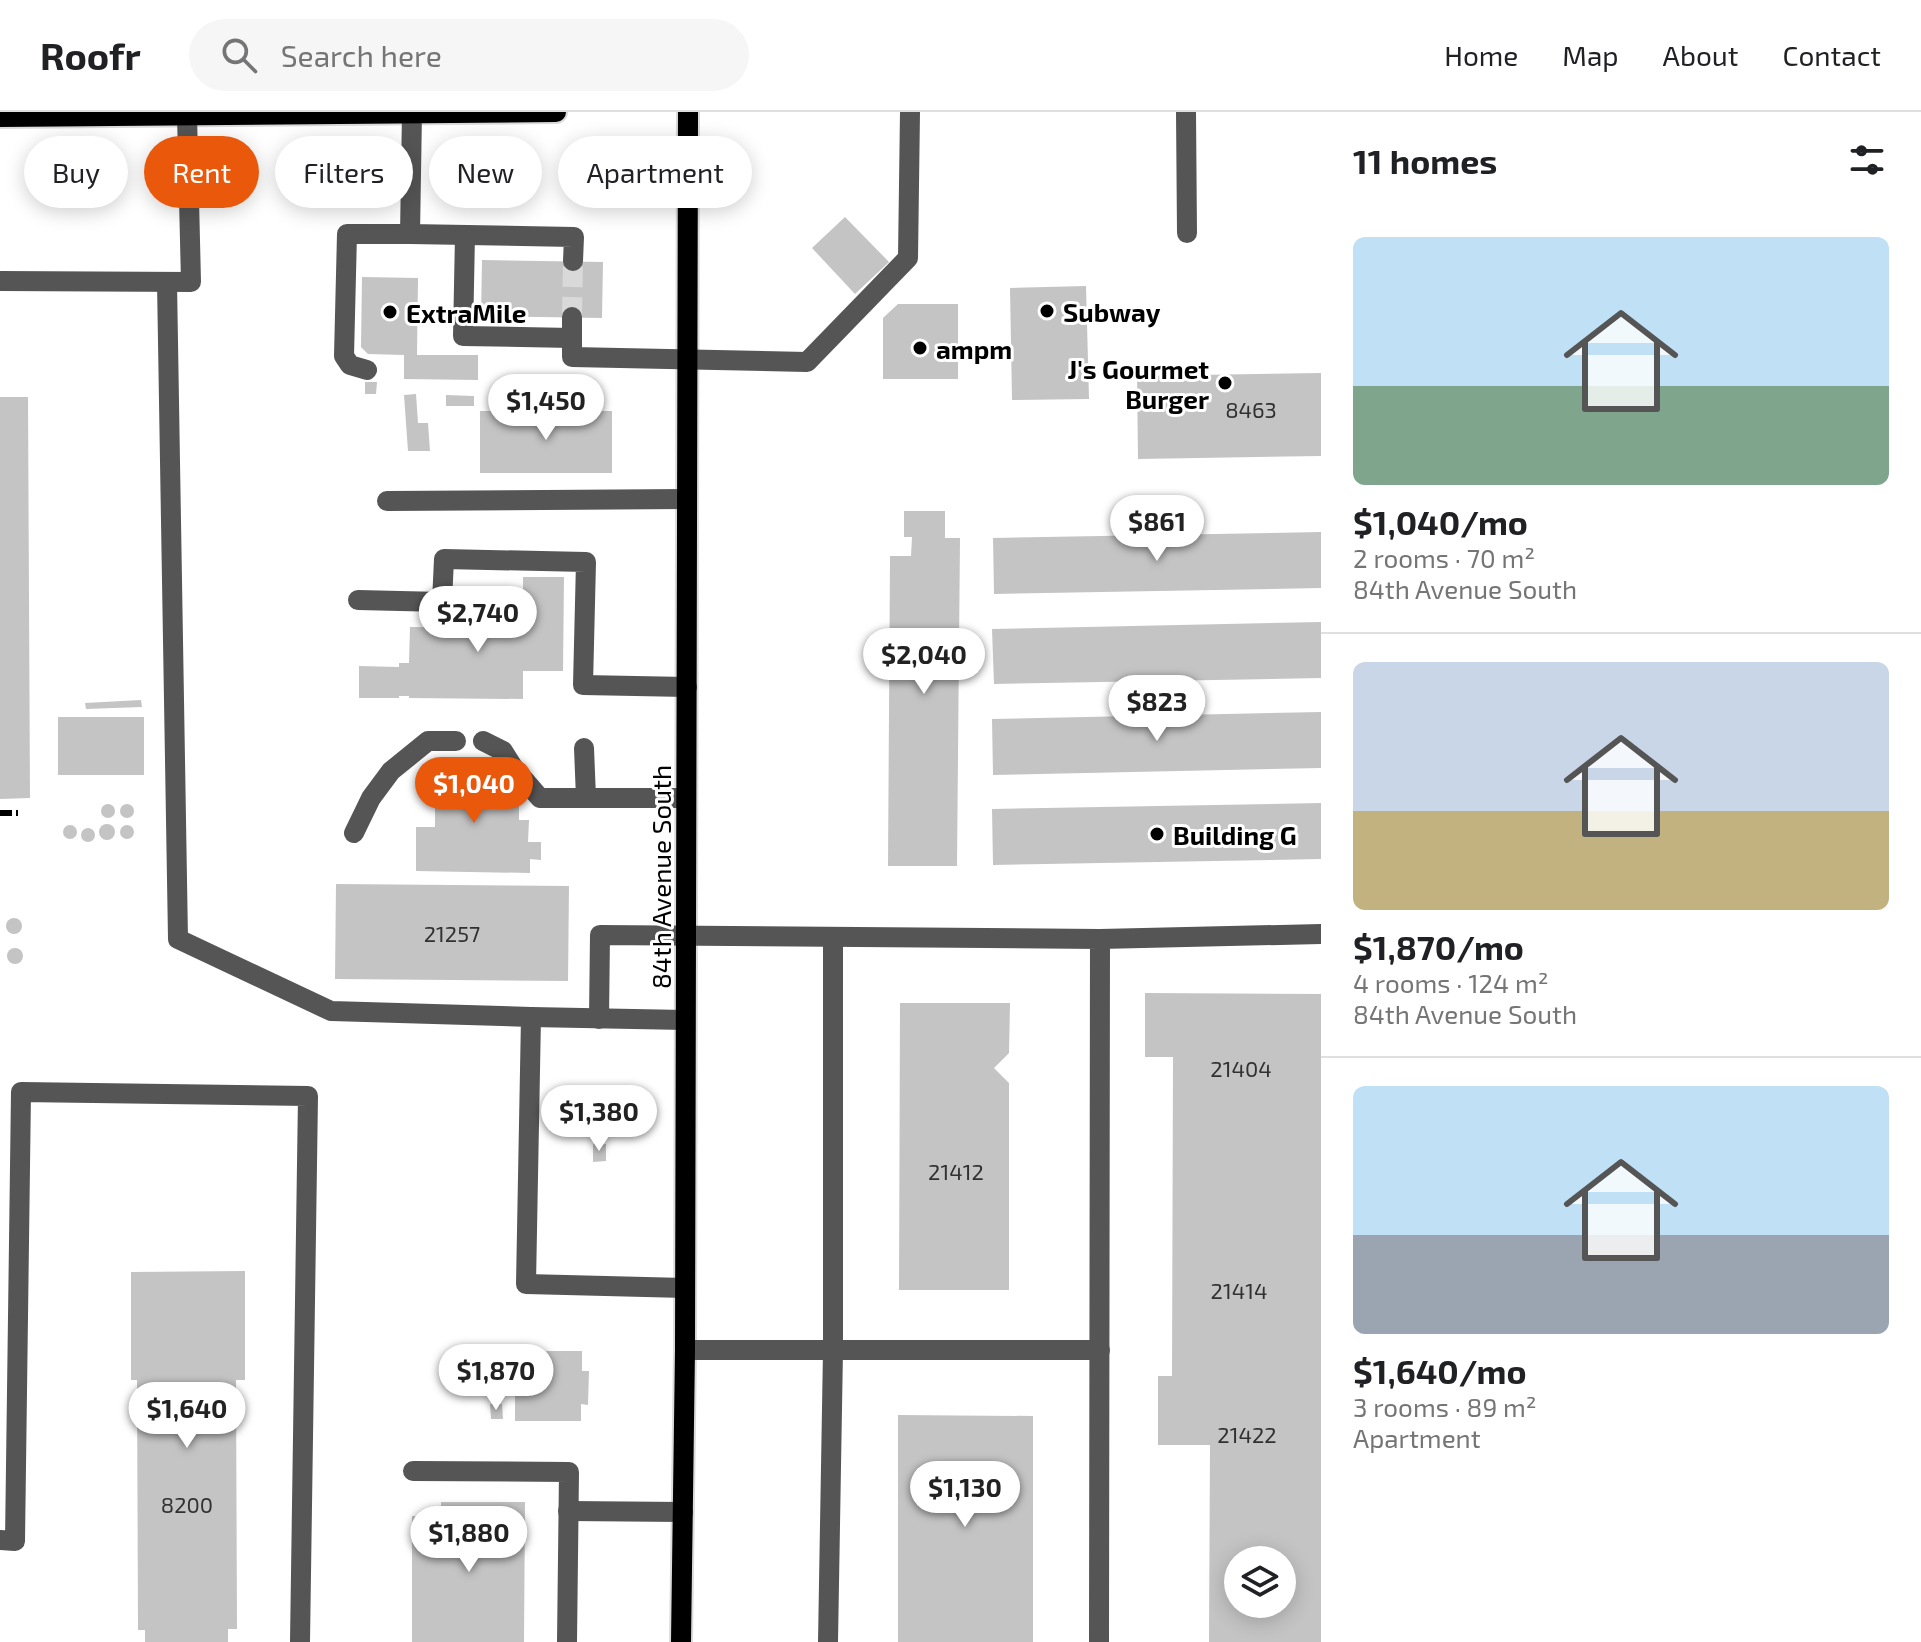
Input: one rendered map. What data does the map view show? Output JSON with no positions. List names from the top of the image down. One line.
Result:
{"streets":{"main road":["84th Avenue South"]},"places":["Subway","ExtraMile","ampm","J's Gourmet Burger","Building G"],"house_numbers":["8463","21257","21404","21412","21414","21422","8200"],"page":{"header":"Roofr","search":"Search here","nav":["Home","Map","About","Contact"],"heading":"11 homes","chip":["Buy","Rent","Filters","New","Apartment"],"list":[{"name":"$1,040/mo","note":"2 rooms · 70 m² · 84th Avenue South"},{"name":"$1,870/mo","note":"4 rooms · 124 m² · 84th Avenue South"},{"name":"$1,640/mo","note":"3 rooms · 89 m² · Apartment"}],"price":["$1,450","$861","$2,740","$2,040","$823","$1,040","$1,380","$1,870","$1,640","$1,130","$1,880"]}}
